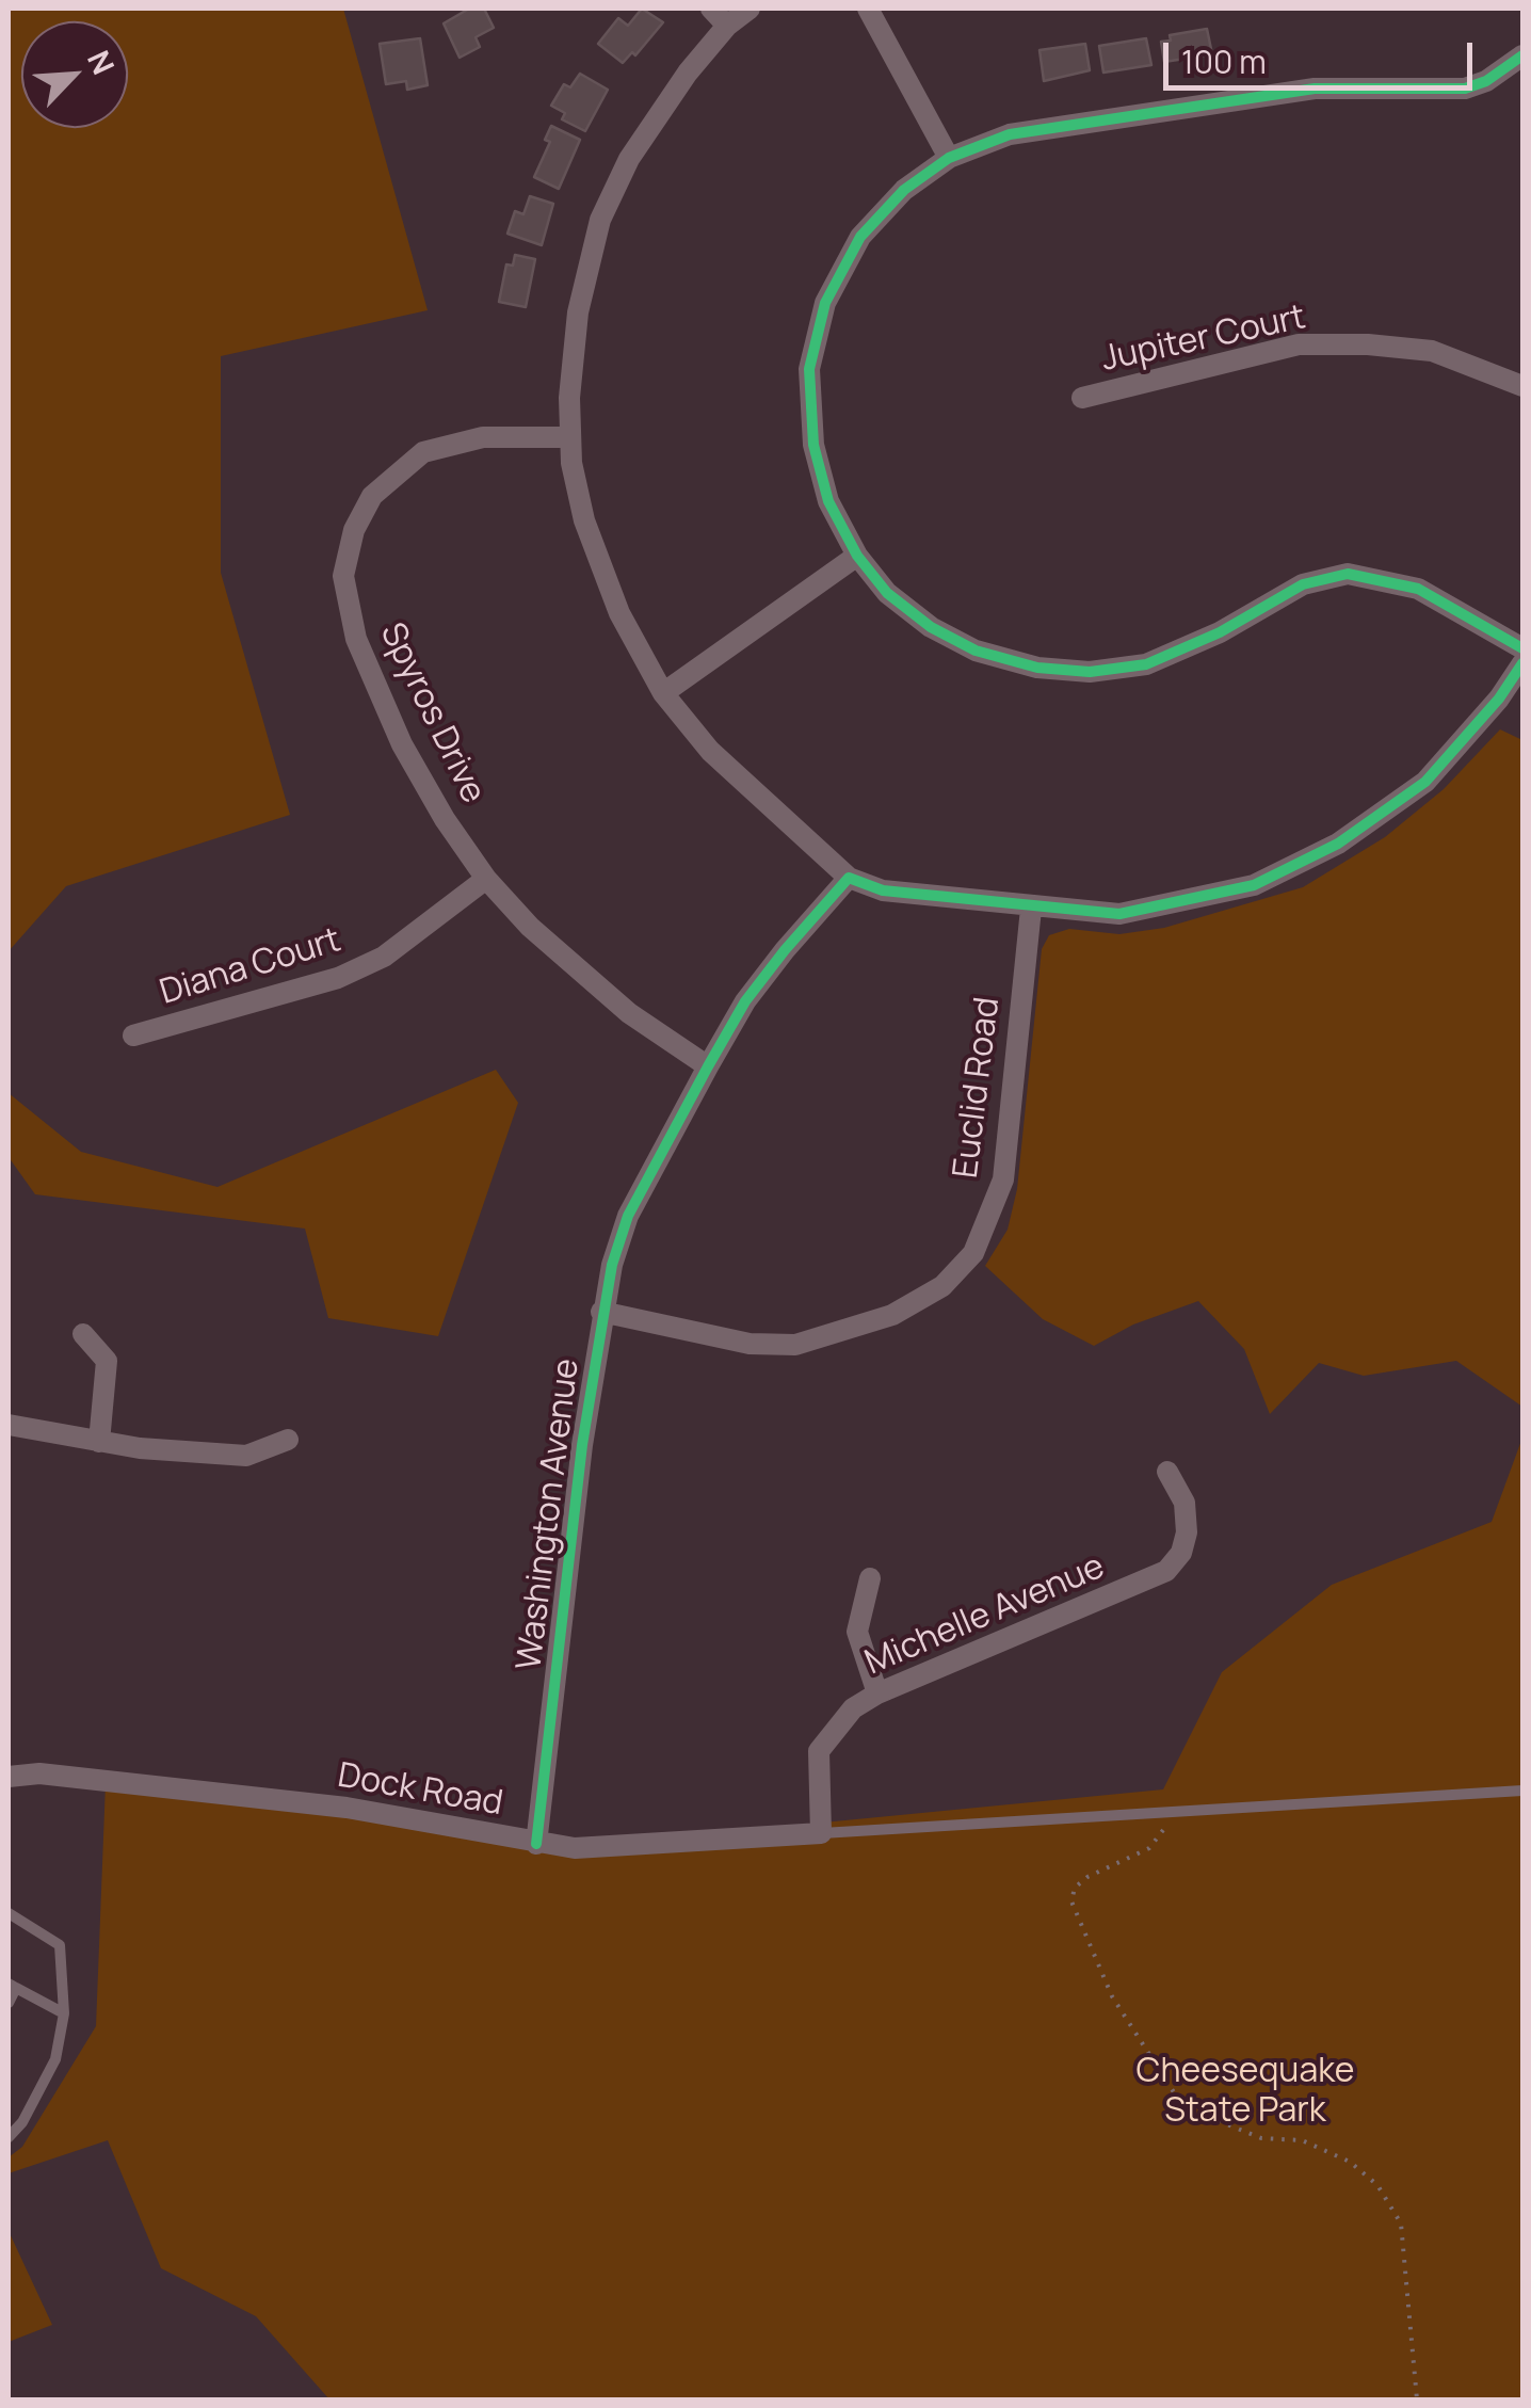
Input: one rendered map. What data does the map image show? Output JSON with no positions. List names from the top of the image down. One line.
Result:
{"streets":{"street":["Jupiter Court","Spyros Drive","Diana Court","Euclid Road","Washington Avenue","Michelle Avenue","Dock Road"]},"crossings":[["Spyros Drive","Diana Court"],["Spyros Drive","Washington Avenue"],["Euclid Road","Washington Avenue"],["Washington Avenue","Dock Road"],["Michelle Avenue","Dock Road"]],"parks":["Cheesequake State Park"],"scale_bar":"100 m","north":"top right"}
